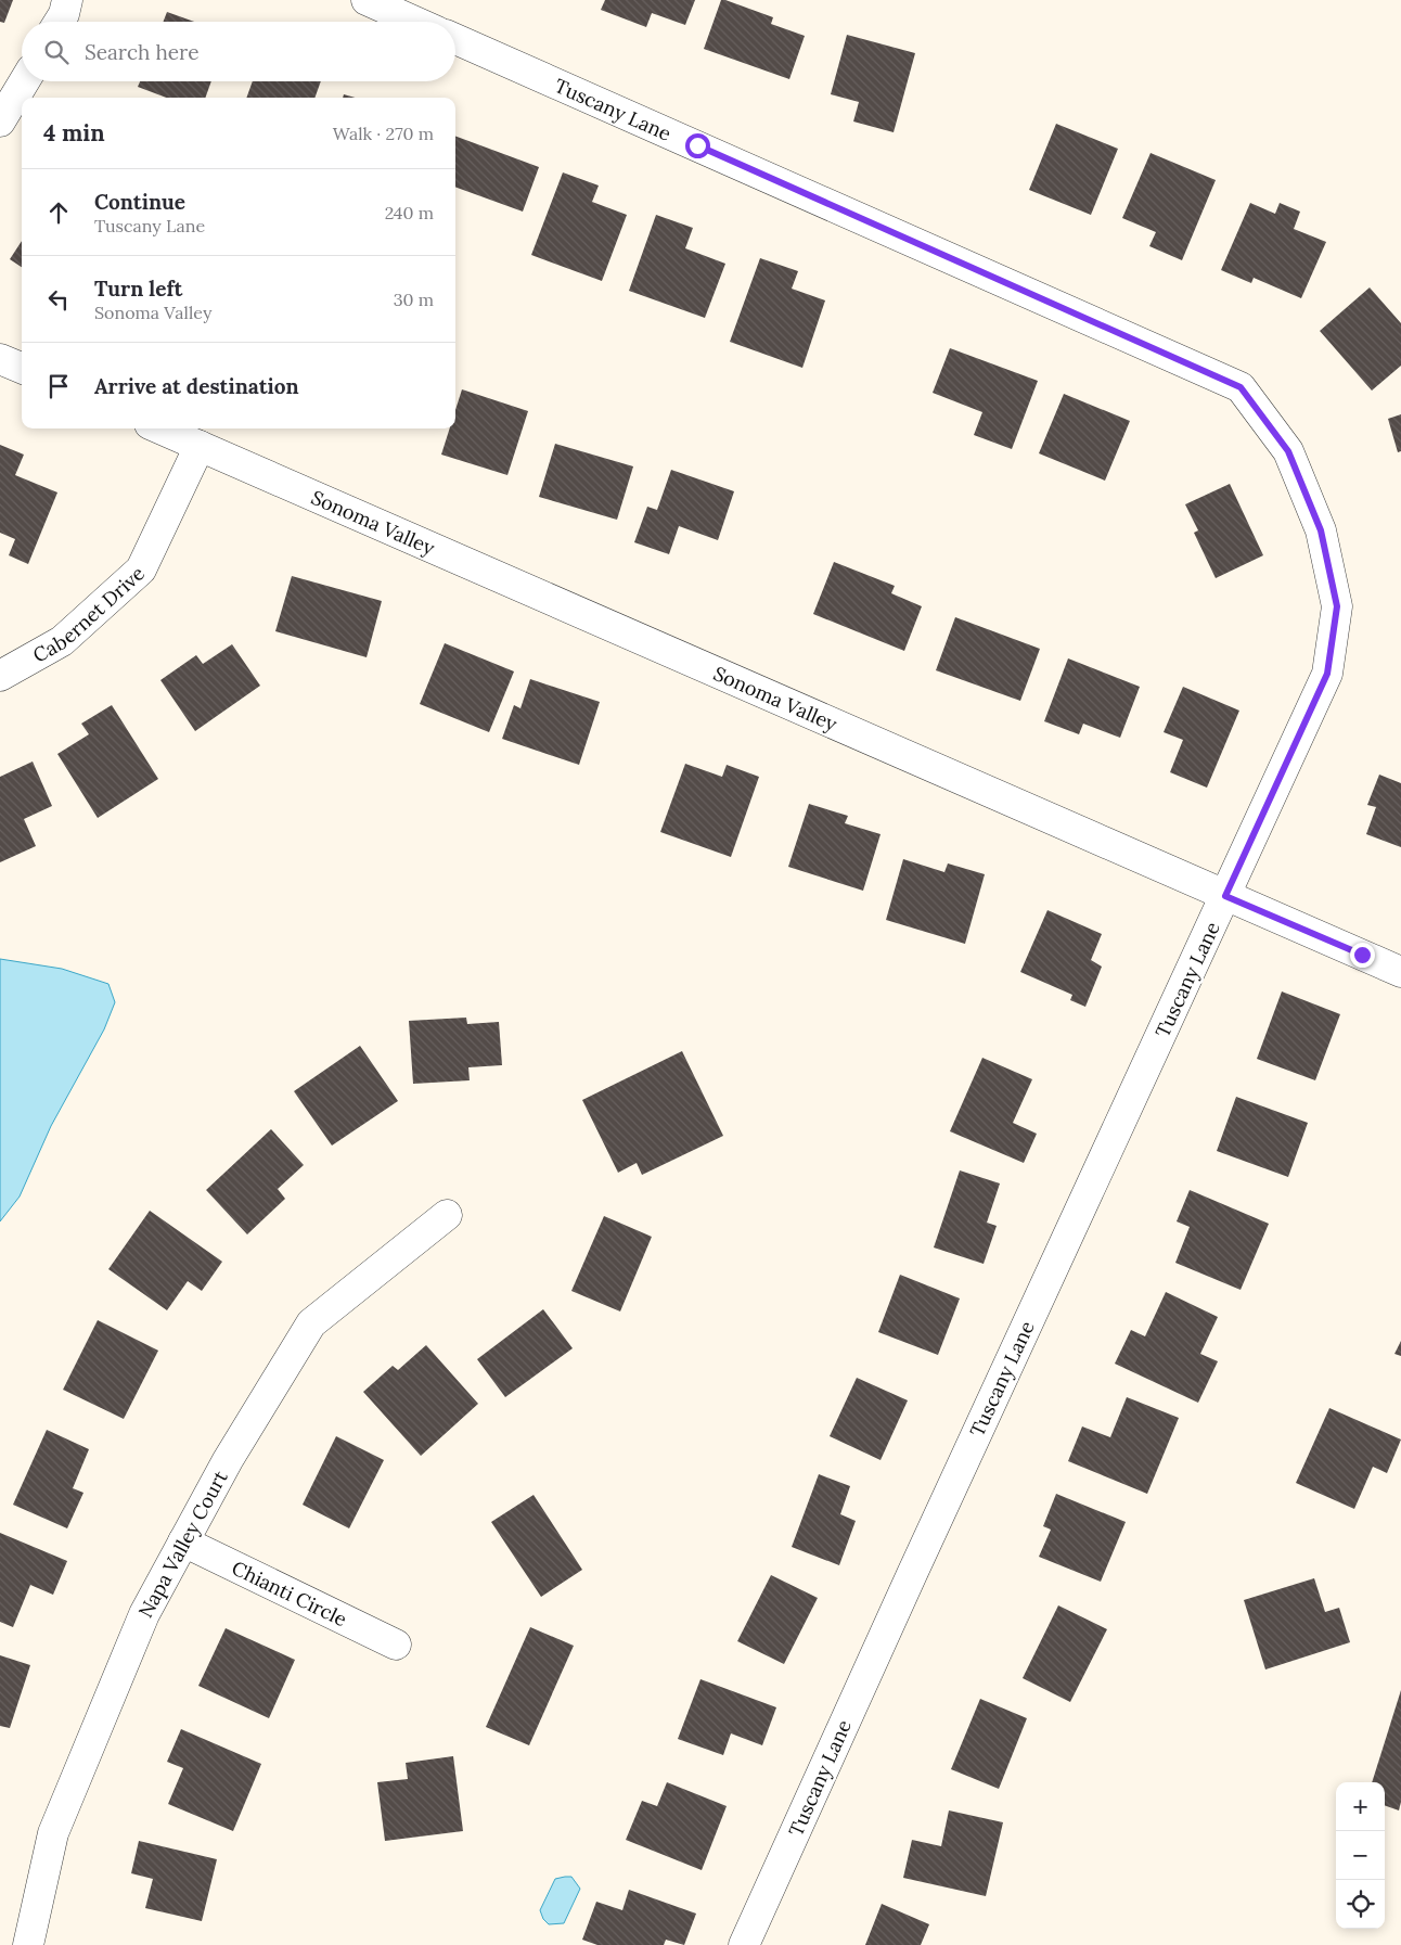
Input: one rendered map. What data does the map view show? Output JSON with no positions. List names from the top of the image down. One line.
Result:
{"streets":{"street":["Tuscany Lane","Sonoma Valley","Cabernet Drive","Napa Valley Court","Chianti Circle"]},"crossings":[["Tuscany Lane","Sonoma Valley"],["Sonoma Valley","Cabernet Drive"],["Napa Valley Court","Chianti Circle"]],"page":{"search":"Search here","heading":["4 min","Walk · 270 m"],"list":[["Continue","Tuscany Lane","240 m"],["Turn left","Sonoma Valley","30 m"],"Arrive at destination"],"map_buttons":["+","−"]}}
